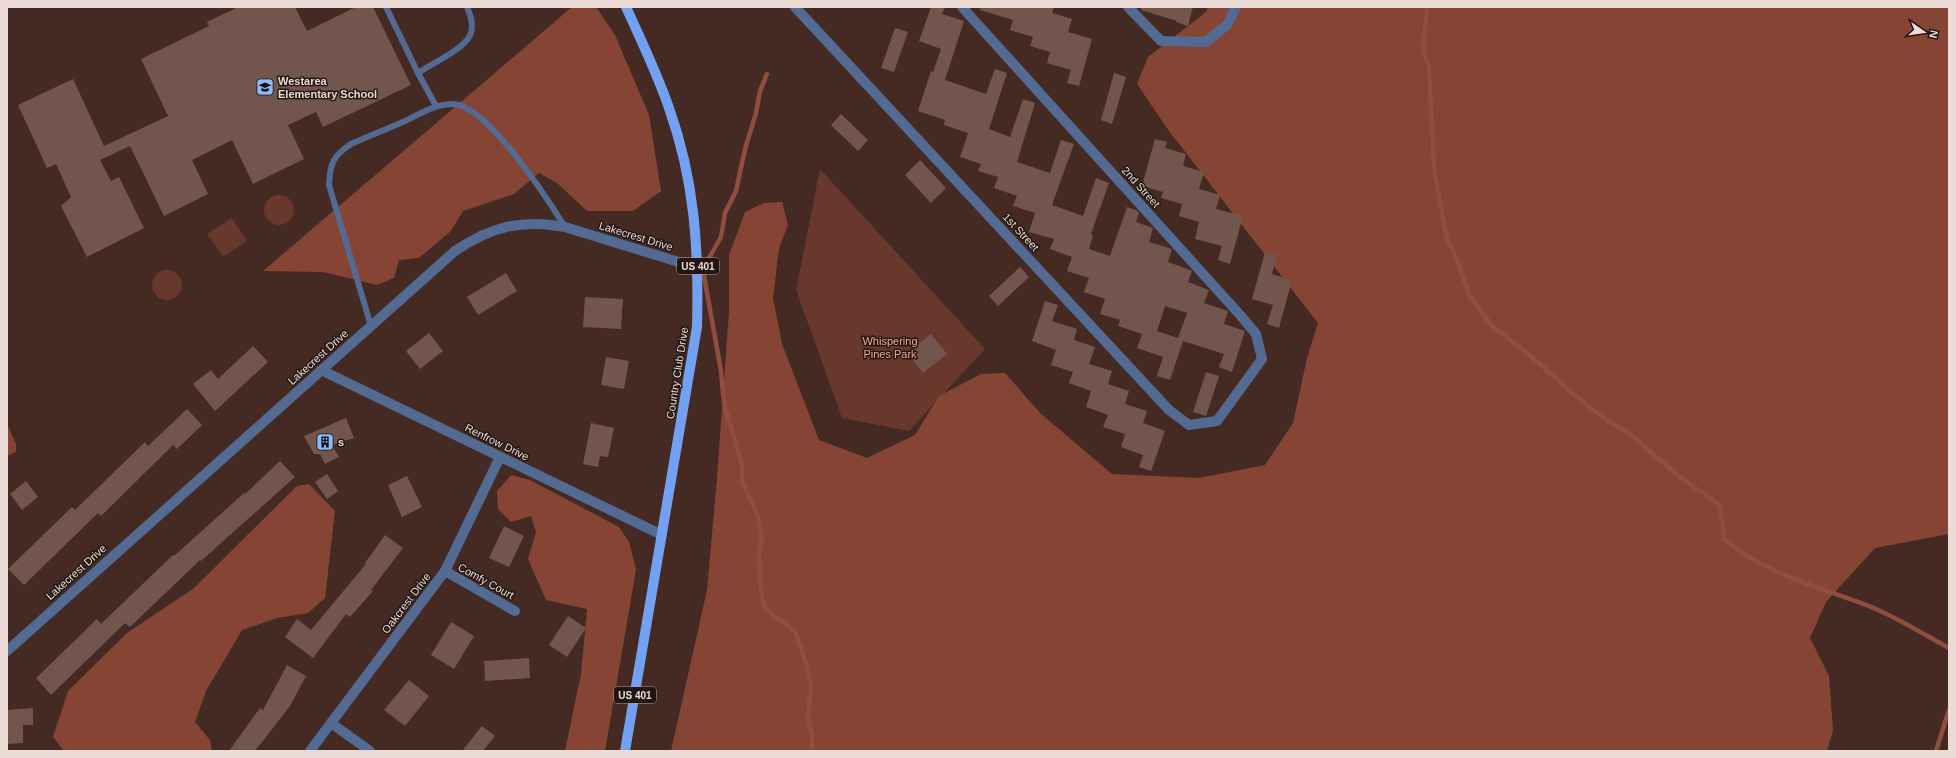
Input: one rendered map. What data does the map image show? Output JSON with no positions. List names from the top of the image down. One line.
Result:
{"streets":{"main road":["US 401","Country Club Drive"],"street":["2nd Street","1st Street","Lakecrest Drive","Renfrow Drive","Comfy Court","Oakcrest Drive"]},"crossings":[["2nd Street","1st Street"],["Lakecrest Drive","Country Club Drive"],["Lakecrest Drive","Renfrow Drive"],["Country Club Drive","Renfrow Drive"],["Renfrow Drive","Oakcrest Drive"],["Comfy Court","Oakcrest Drive"]],"parks":["Whispering Pines Park"],"places":{"school or university":["Westarea Elementary School"],"building":["s"]},"north":"right"}
